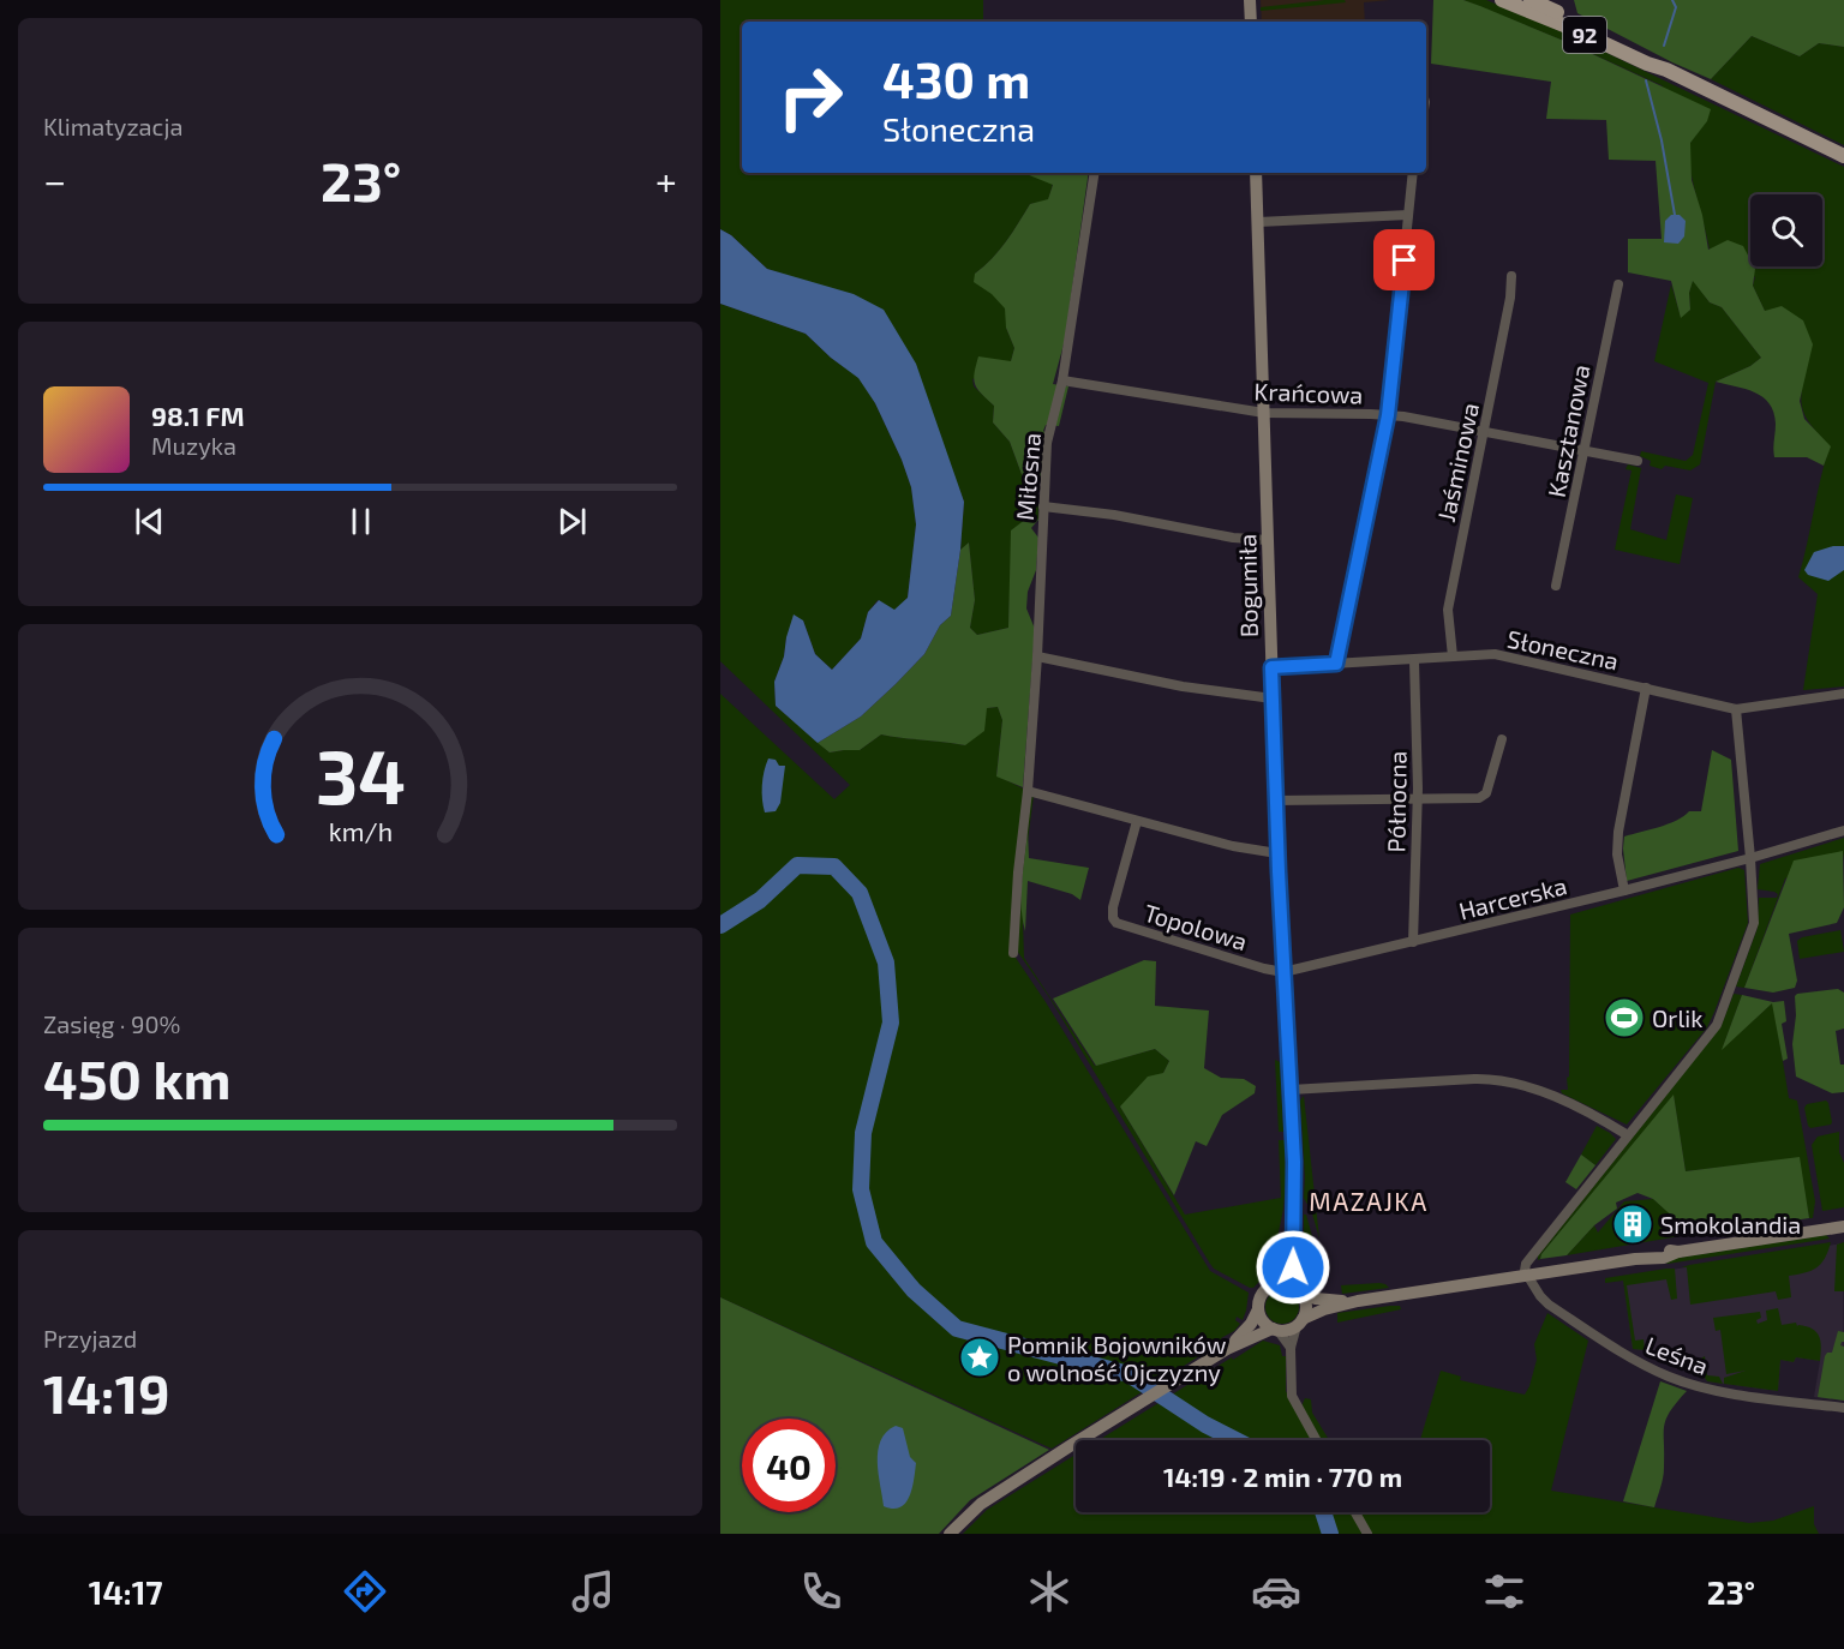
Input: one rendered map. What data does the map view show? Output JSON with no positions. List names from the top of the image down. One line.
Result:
{"streets":{"main road":["92"],"street":["Krańcowa","Kasztanowa","Jaśminowa","Miłosna","Bogumiła","Słoneczna","Północna","Harcerska","Topolowa","Leśna"]},"crossings":[["Krańcowa","Kasztanowa"],["Krańcowa","Jaśminowa"],["Krańcowa","Miłosna"],["Krańcowa","Bogumiła"],["Jaśminowa","Słoneczna"],["Bogumiła","Słoneczna"],["Bogumiła","Harcerska"],["Bogumiła","Topolowa"],["Słoneczna","Północna"],["Północna","Harcerska"],["Harcerska","Topolowa"]],"districts":["MAZAJKA"],"places":{"sports":["Orlik"],"building":["Smokolandia"],"place":["Pomnik Bojowników o wolność Ojczyzny"]},"page":{"tile":["Klimatyzacja",["Zasięg · 90%","450 km"],["Przyjazd","14:19"]],"turn":["430 m","Słoneczna"],"heat":["−","23°","+"],"song":["98.1 FM","Muzyka"],"limit":"40","trip":"14:19 · 2 min · 770 m","tabs":["14:17","23°"],"gauge":["34","km/h"]}}
